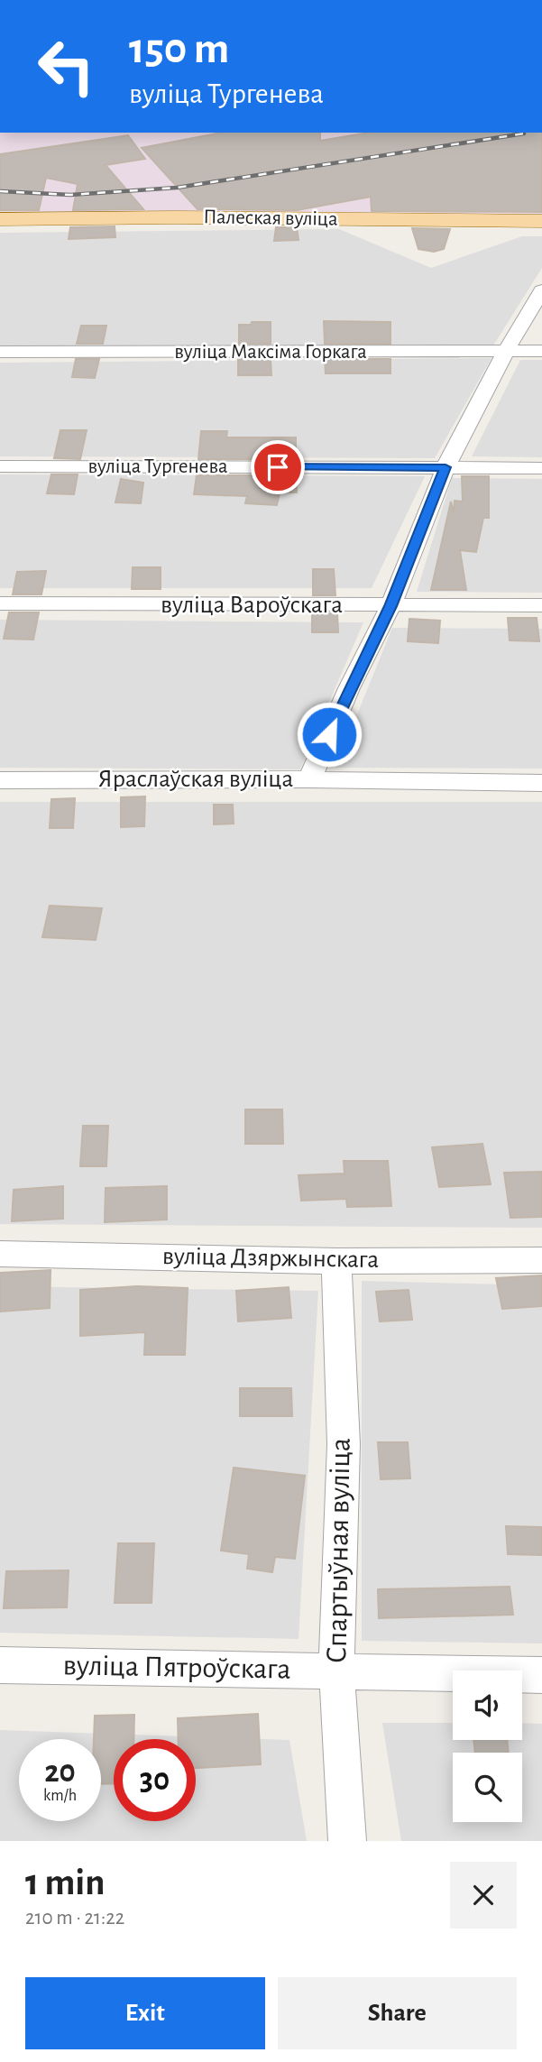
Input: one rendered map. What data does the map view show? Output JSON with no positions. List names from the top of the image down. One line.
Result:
{"streets":{"main road":["Палеская вуліца"],"street":["вуліца Максіма Горкага","вуліца Тургенева","вуліца Вароўскага","Яраслаўская вуліца","вуліца Дзяржынскага","Спартыўная вуліца","вуліца Пятроўскага"]},"crossings":[["вуліца Дзяржынскага","Спартыўная вуліца"],["Спартыўная вуліца","вуліца Пятроўскага"]],"page":{"turn":["150 m","вуліца Тургенева"],"speed":"20 km/h","limit":"30","heading":["1 min","210 m · 21:22"],"buttons":["Exit","Share"]}}
